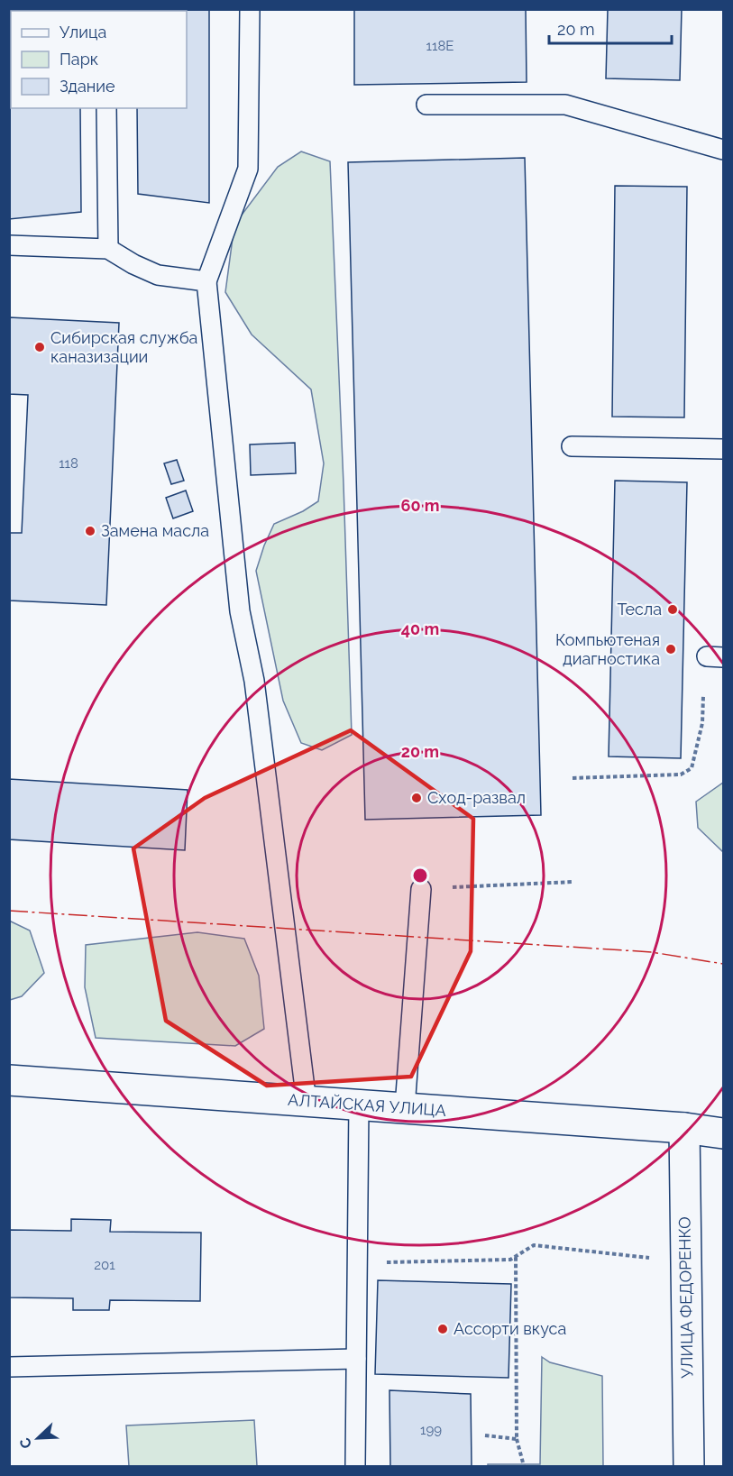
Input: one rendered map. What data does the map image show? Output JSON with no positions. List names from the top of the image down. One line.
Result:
{"streets":{"main road":["АЛТАЙСКАЯ УЛИЦА","УЛИЦА ФЕДОРЕНКО"]},"crossings":[["АЛТАЙСКАЯ УЛИЦА","УЛИЦА ФЕДОРЕНКО"]],"places":["Сибирская служба каназизации","Замена масла","Тесла","Компьютеная диагностика","Сход-развал","Ассорти вкуса"],"house_numbers":["118Е","118","201","199"],"legend":["Улица","Парк","Здание"],"scale_bar":"20 m","north":"bottom left","rings":["60 m","40 m","20 m"]}
